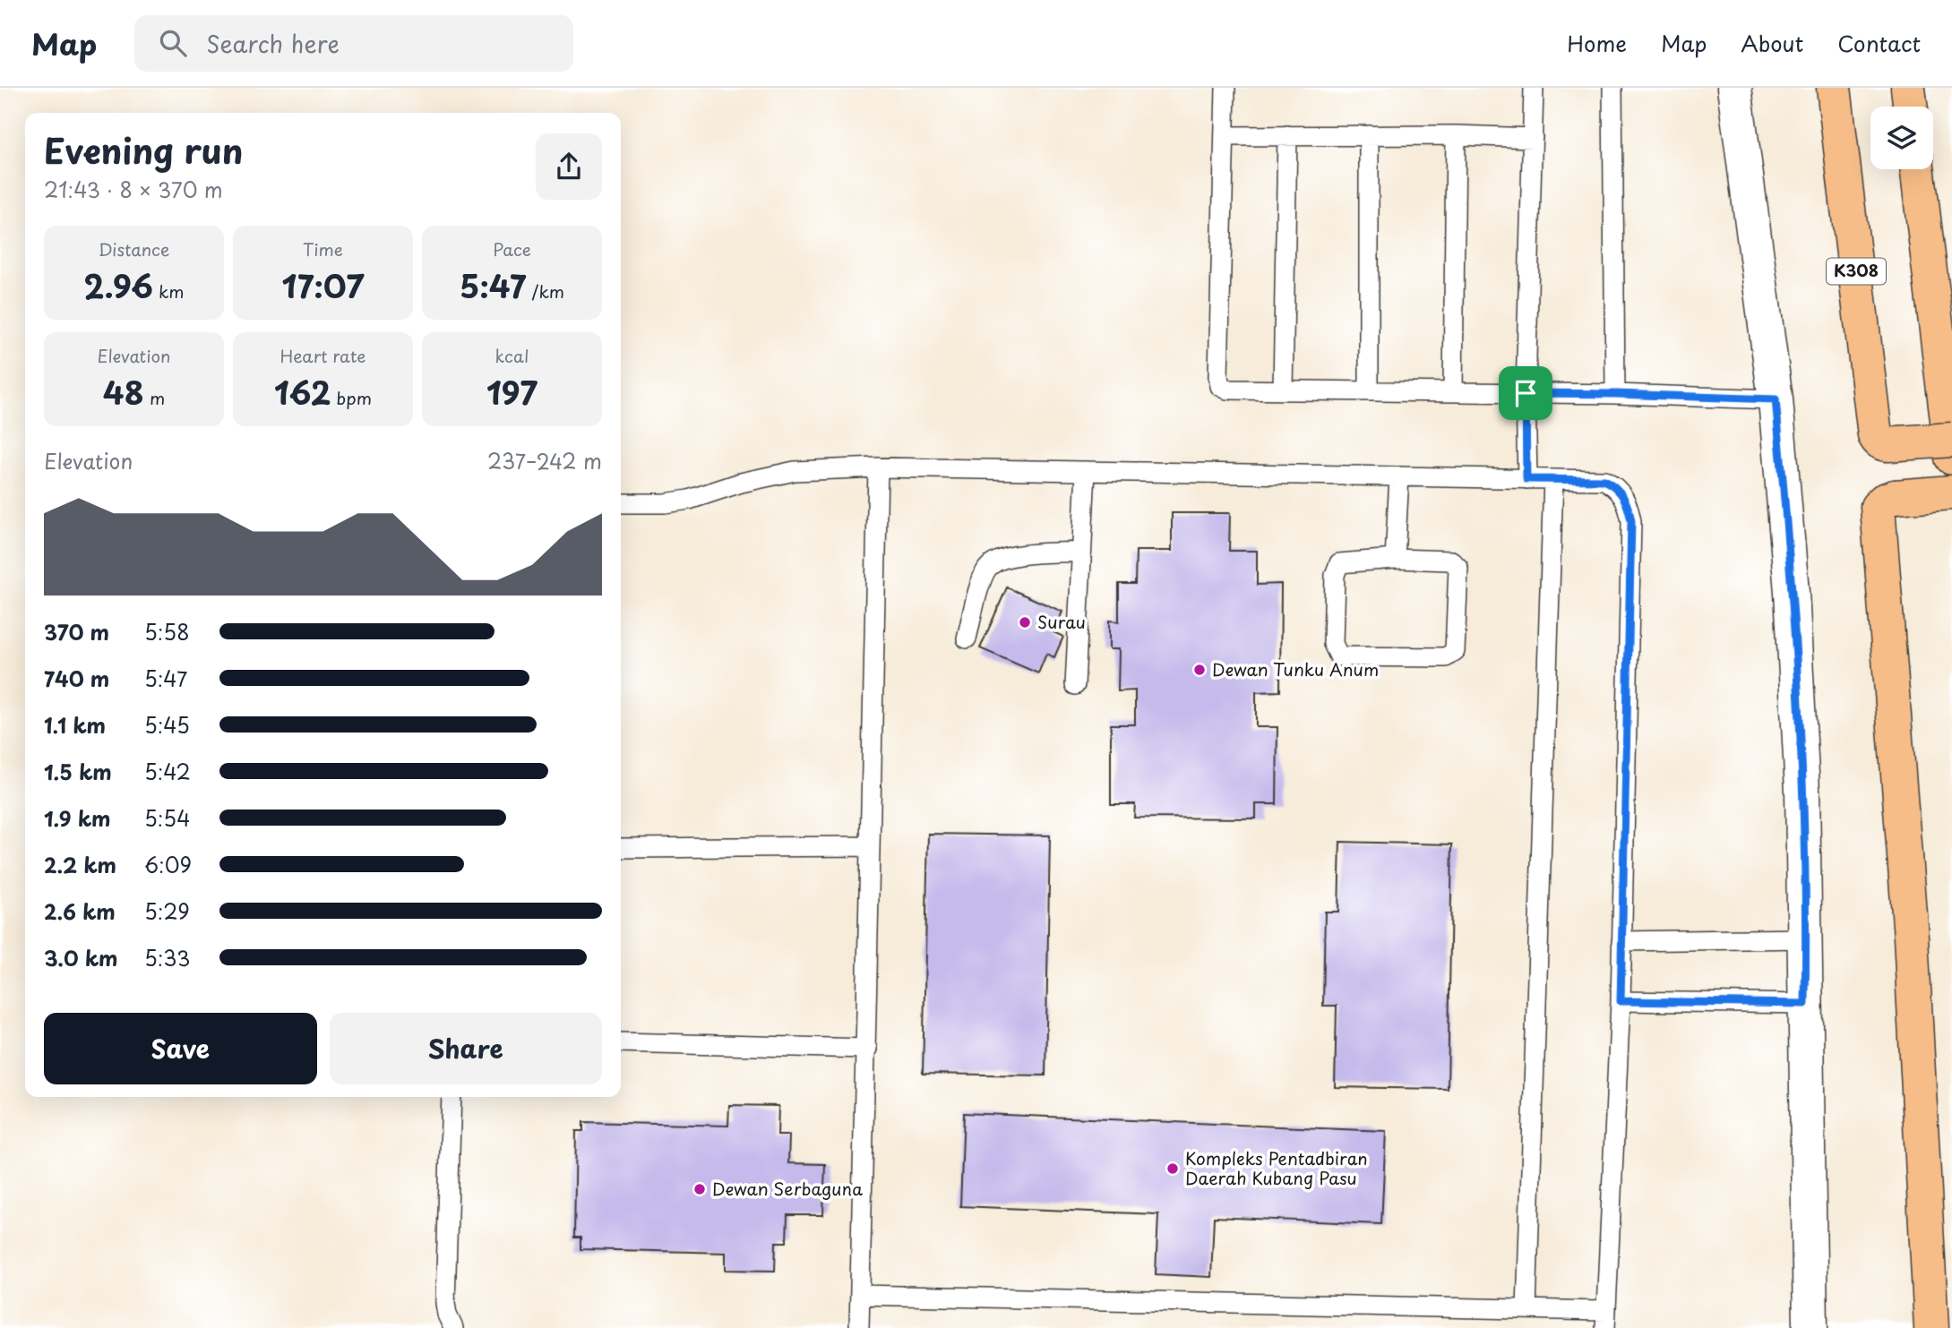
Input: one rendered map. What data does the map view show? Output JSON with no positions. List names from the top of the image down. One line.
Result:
{"streets":{"highway":["K308"]},"places":["Surau","Dewan Tunku Anum","Kompleks Pentadbiran Daerah Kubang Pasu","Dewan Serbaguna"],"page":{"header":"Map","search":"Search here","nav":["Home","Map","About","Contact"],"heading":["Evening run","21:43 · 8 × 370 m"],"stats":[["Distance","2.96 km"],["Time","17:07"],["Pace","5:47 /km"],["Elevation","48 m"],["Heart rate","162 bpm"],["kcal","197"]],"chart":["Elevation","237–242 m"],"list":[{"name":"370 m","note":"5:58"},{"name":"740 m","note":"5:47"},{"name":"1.1 km","note":"5:45"},{"name":"1.5 km","note":"5:42"},{"name":"1.9 km","note":"5:54"},{"name":"2.2 km","note":"6:09"},{"name":"2.6 km","note":"5:29"},{"name":"3.0 km","note":"5:33"}],"buttons":["Save","Share"]}}
